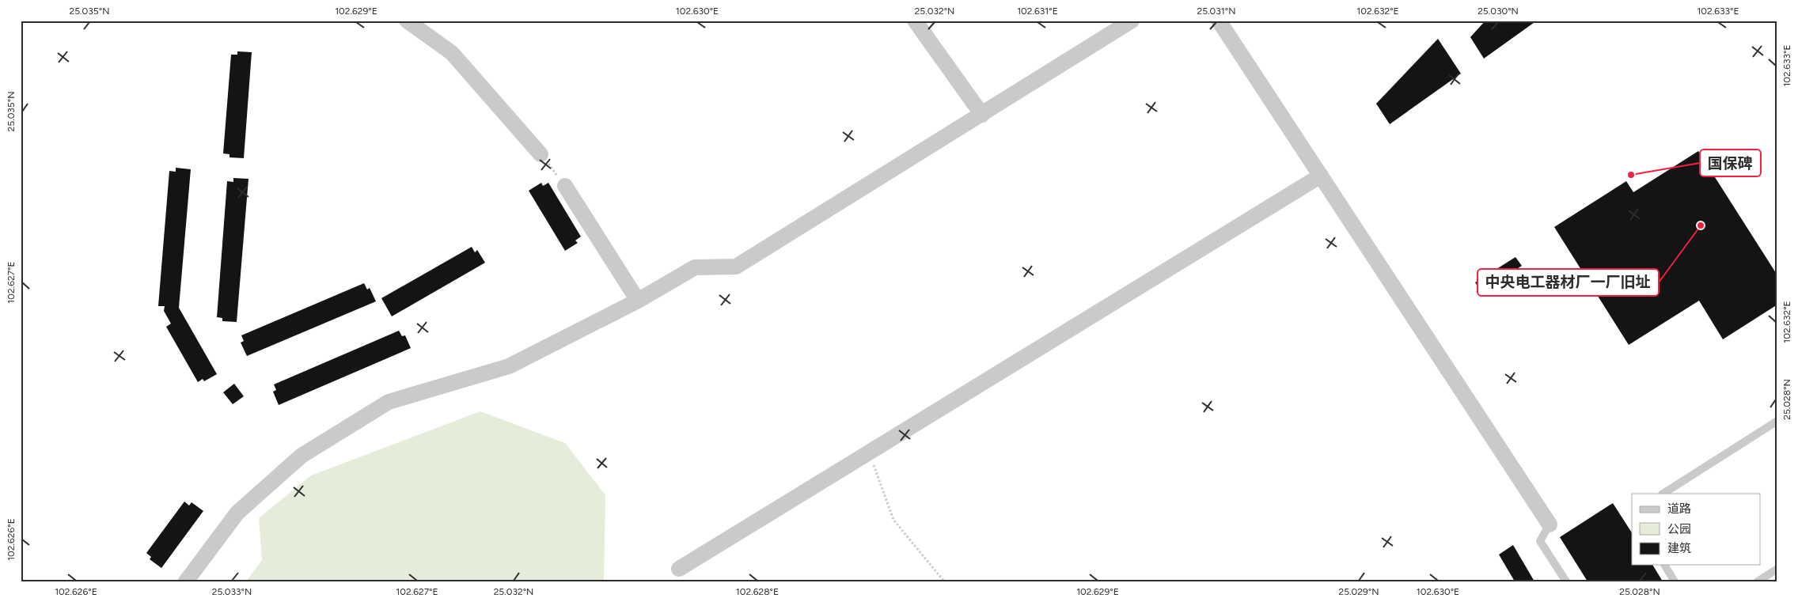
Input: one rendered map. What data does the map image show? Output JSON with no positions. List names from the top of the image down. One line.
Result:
{"places":["国保碑","中央电工器材厂一厂旧址"],"legend":["道路","公园","建筑"],"coordinates":["25.035°N","102.629°E","102.630°E","25.032°N","102.631°E","25.031°N","102.632°E","25.030°N","102.633°E","102.627°E","25.028°N","102.626°E","25.033°N","102.628°E","25.029°N"]}
